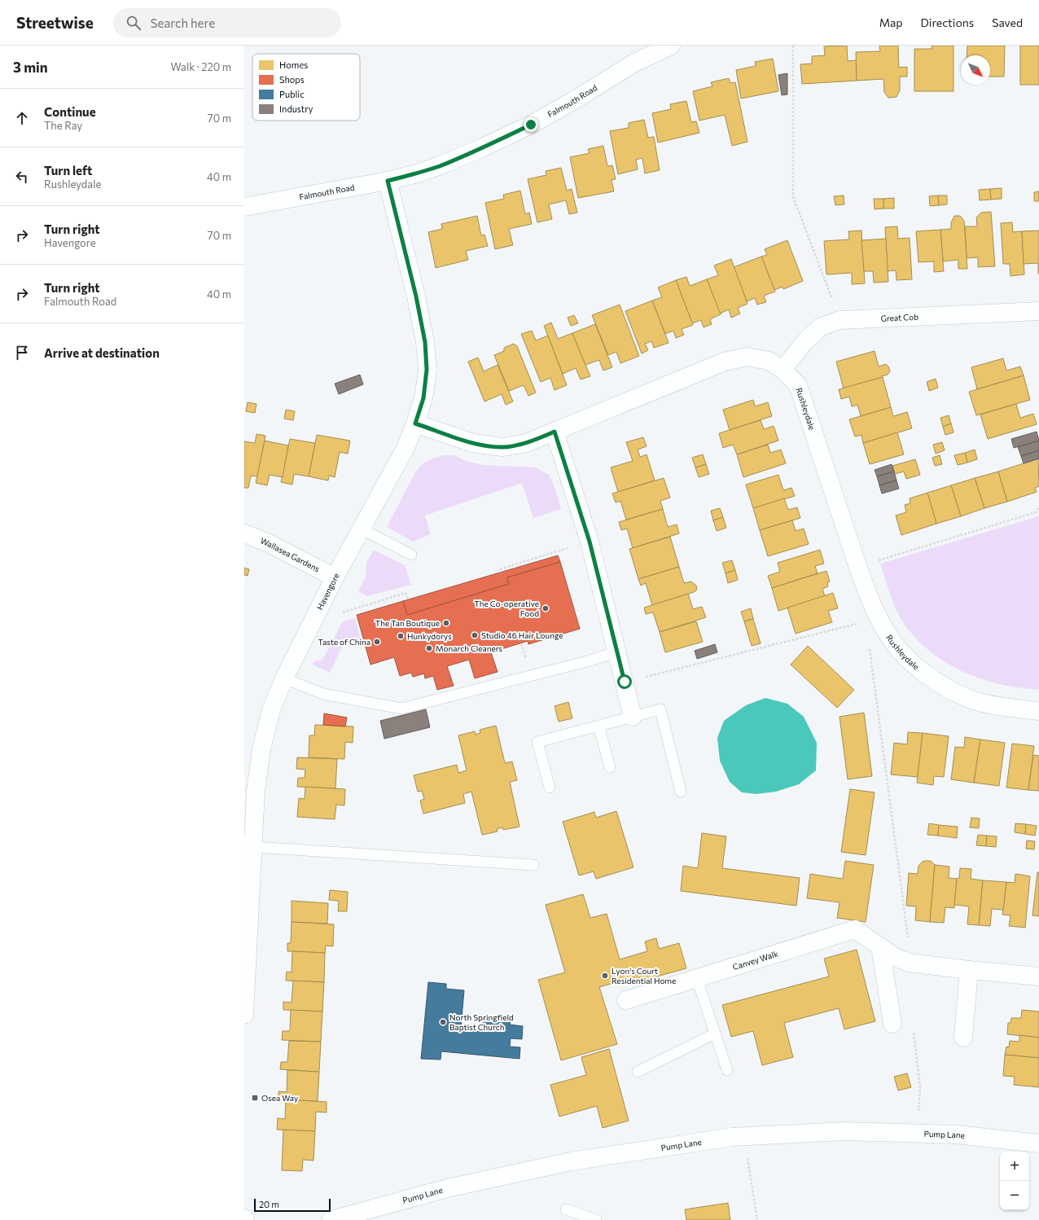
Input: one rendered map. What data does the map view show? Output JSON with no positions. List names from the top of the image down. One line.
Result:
{"streets":{"street":["Falmouth Road","Great Cob","Rushleydale","Wallasea Gardens","Havengore","Canvey Walk","Pump Lane"]},"crossings":[["Falmouth Road","Havengore"],["Great Cob","Rushleydale"],["Rushleydale","Havengore"],["Wallasea Gardens","Havengore"]],"places":{"other":["The Co-operative Food","The Tan Boutique","Studio 46 Hair Lounge","Hunkydorys","Taste of China","Monarch Cleaners","Lyon's Court Residential Home","North Springfield Baptist Church"],"transit":["Osea Way"]},"legend":["Homes","Shops","Public","Industry"],"scale_bar":"20 m","north":"bottom right","page":{"header":"Streetwise","search":"Search here","nav":["Map","Directions","Saved"],"heading":["3 min","Walk · 220 m"],"list":[["Continue","The Ray","70 m"],["Turn left","Rushleydale","40 m"],["Turn right","Havengore","70 m"],["Turn right","Falmouth Road","40 m"],"Arrive at destination"],"map_buttons":["+","−"],"scale":"20 m"}}
